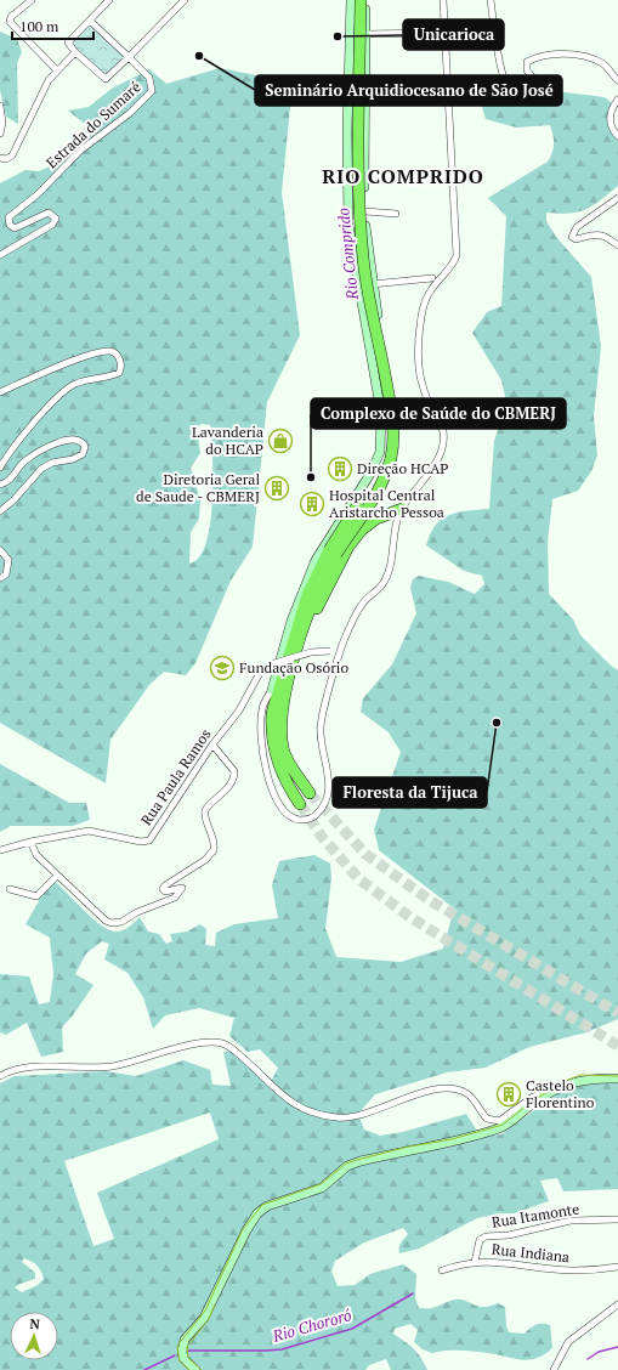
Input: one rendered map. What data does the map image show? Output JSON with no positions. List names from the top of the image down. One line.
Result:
{"streets":{"street":["Estrada do Sumaré","Rua Paula Ramos","Rua Itamonte","Rua Indiana"]},"crossings":[["Rua Itamonte","Rua Indiana"]],"districts":["RIO COMPRIDO"],"water":["Rio Comprido","Rio Chororó"],"places":{"other":["Unicarioca","Seminário Arquidiocesano de São José","Complexo de Saúde do CBMERJ","Floresta da Tijuca"],"shop":["Lavanderia do HCAP"],"building":["Direção HCAP","Diretoria Geral de Saude - CBMERJ","Hospital Central Aristarcho Pessoa","Castelo Florentino"],"school or university":["Fundação Osório"]},"scale_bar":"100 m","north":"top"}
